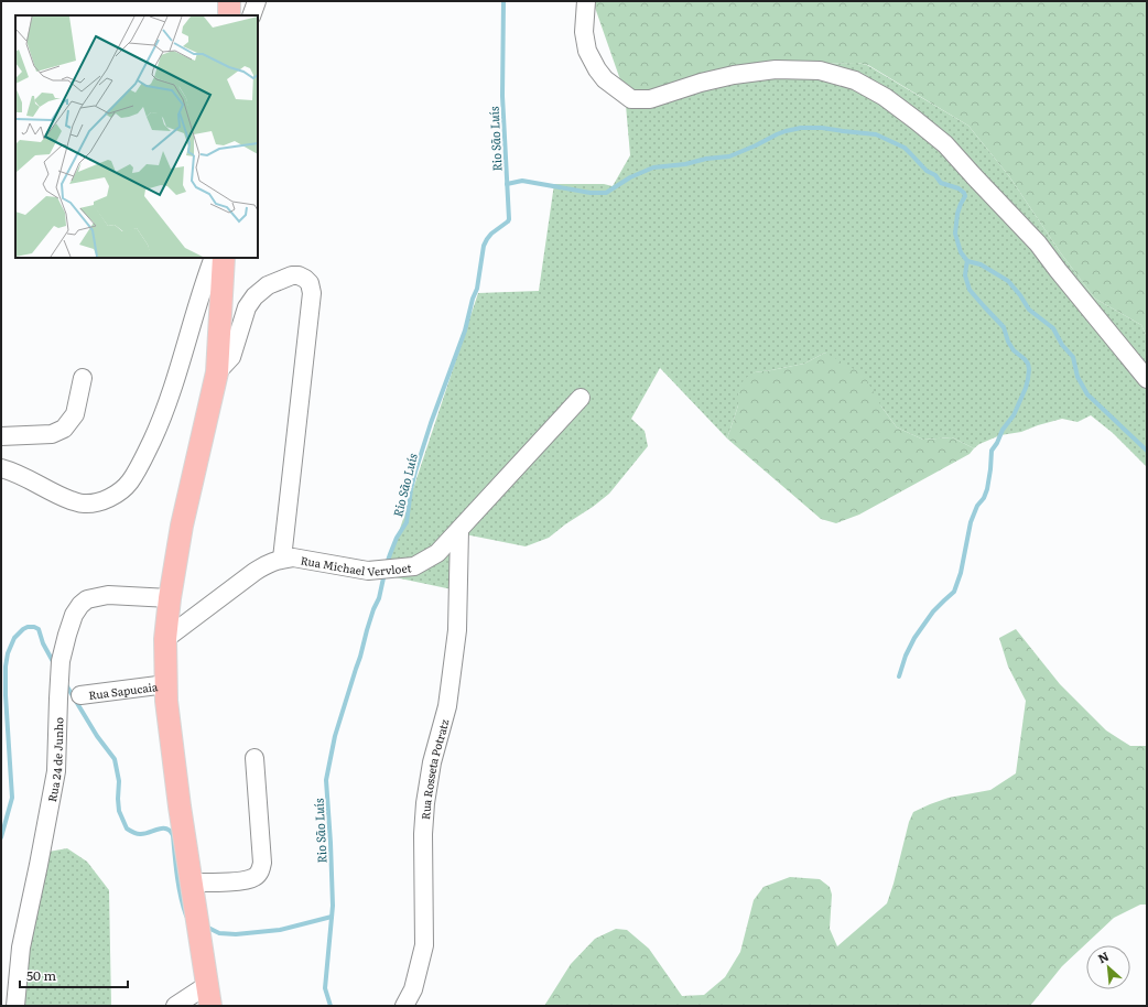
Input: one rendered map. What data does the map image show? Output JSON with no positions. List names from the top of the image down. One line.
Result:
{"streets":{"street":["Rua Michael Vervloet","Rua Sapucaia","Rua 24 de Junho","Rua Rosseta Potratz"]},"crossings":[["Rua Michael Vervloet","Rua Rosseta Potratz"]],"water":["Rio São Luís"],"scale_bar":"50 m","north":"top left"}
